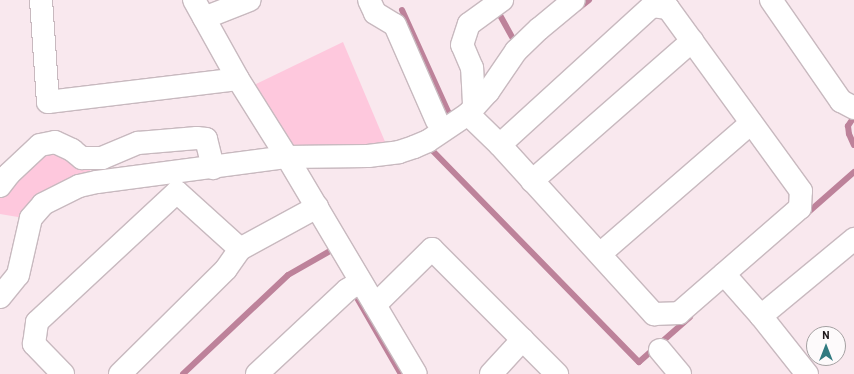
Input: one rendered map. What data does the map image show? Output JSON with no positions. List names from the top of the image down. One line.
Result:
{"north":"top"}
